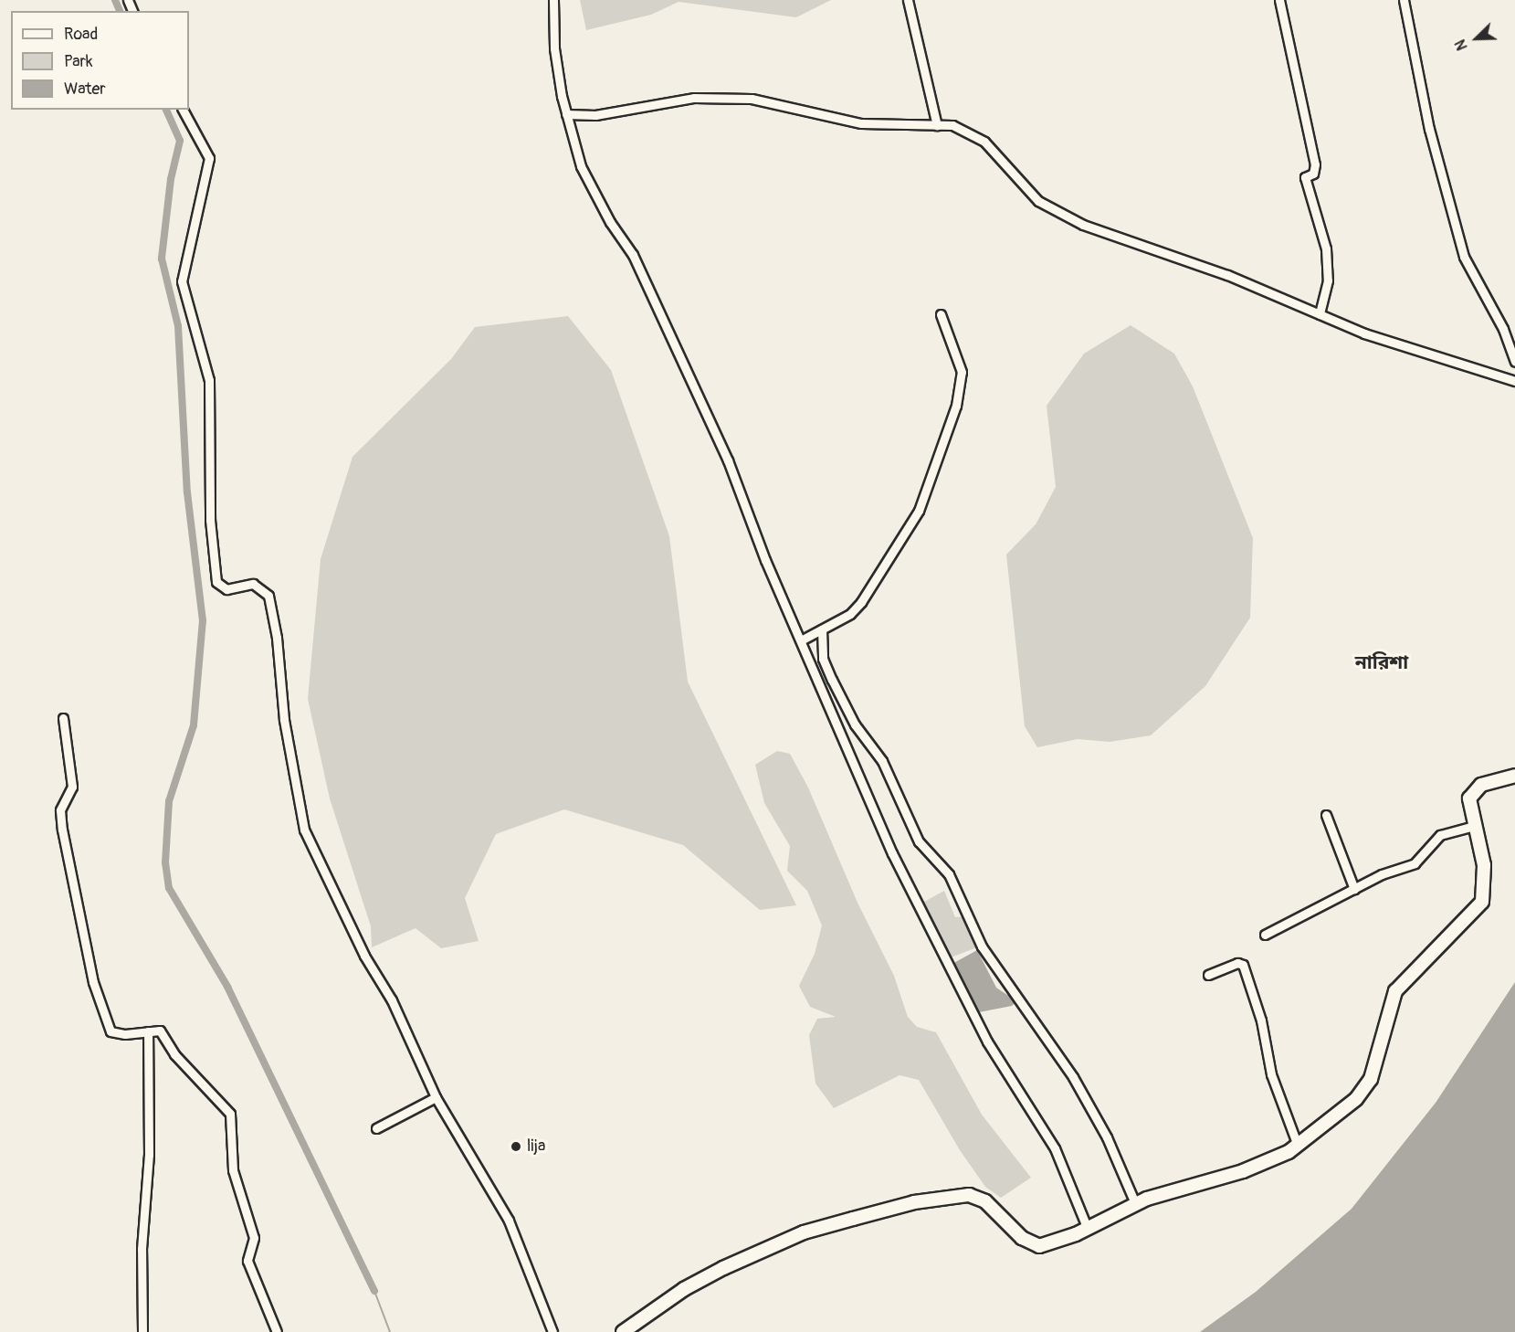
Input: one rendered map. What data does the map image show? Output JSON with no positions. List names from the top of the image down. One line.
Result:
{"districts":["নারিশা"],"places":["lija"],"legend":["Road","Park","Water"],"north":"bottom left"}
